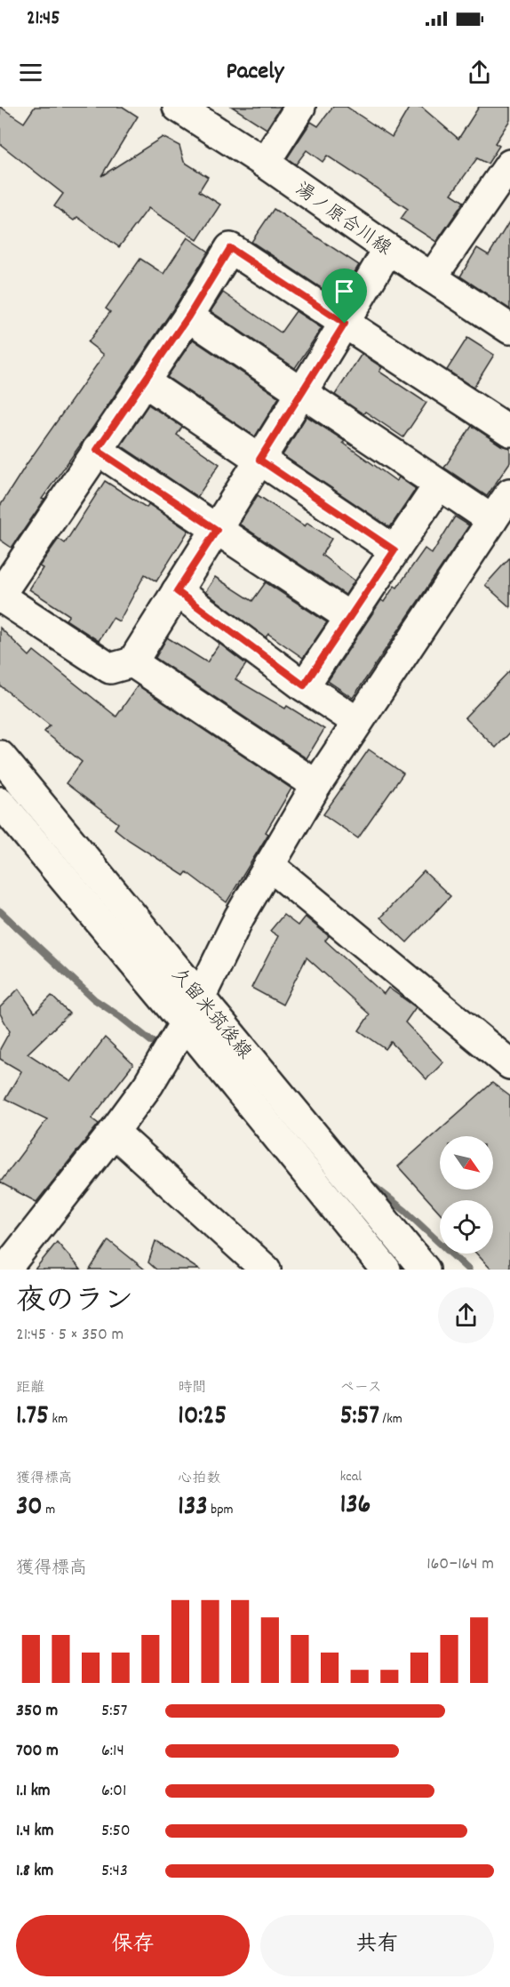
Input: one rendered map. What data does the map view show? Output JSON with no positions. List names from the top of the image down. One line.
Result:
{"streets":{"street":["湯ノ原合川線","久留米筑後線"]},"north":"bottom right","page":{"status":"21:45","header":"Pacely","heading":["夜のラン","21:45 · 5 × 350 m"],"stats":[["距離","1.75 km"],["時間","10:25"],["ペース","5:57 /km"],["獲得標高","30 m"],["心拍数","133 bpm"],["kcal","136"]],"chart":["獲得標高","160–164 m"],"list":[{"name":"350 m","note":"5:57"},{"name":"700 m","note":"6:14"},{"name":"1.1 km","note":"6:01"},{"name":"1.4 km","note":"5:50"},{"name":"1.8 km","note":"5:43"}],"buttons":["保存","共有"]}}
